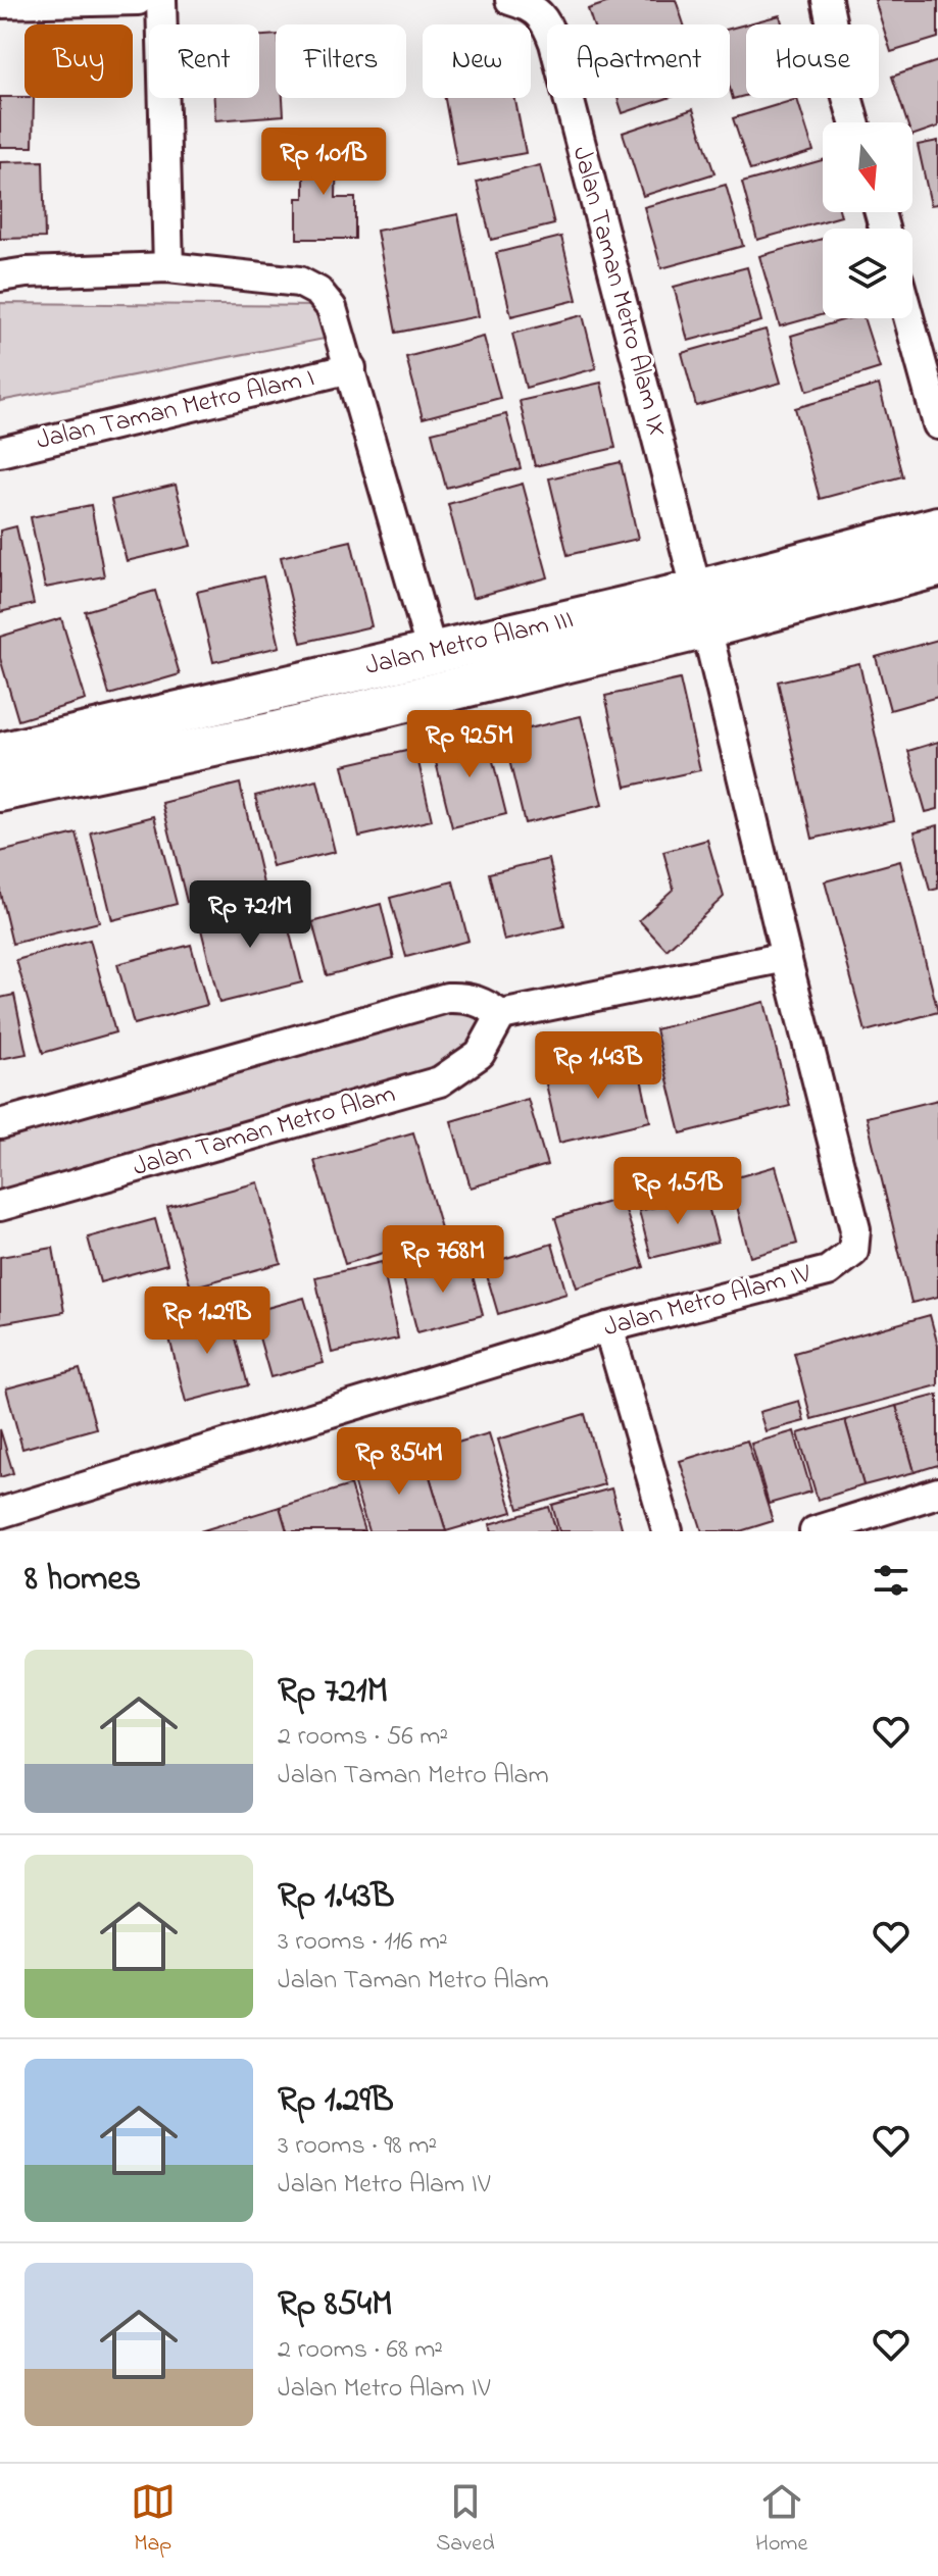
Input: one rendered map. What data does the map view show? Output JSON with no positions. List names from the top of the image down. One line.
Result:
{"streets":{"street":["Jalan Taman Metro Alam IX","Jalan Taman Metro Alam I","Jalan Metro Alam III","Jalan Taman Metro Alam","Jalan Metro Alam IV"]},"crossings":[["Jalan Taman Metro Alam IX","Jalan Metro Alam III"],["Jalan Taman Metro Alam IX","Jalan Metro Alam IV"],["Jalan Taman Metro Alam I","Jalan Metro Alam III"],["Jalan Metro Alam III","Jalan Metro Alam IV"]],"north":"bottom","page":{"chip":["Buy","Rent","Filters","New","Apartment","House"],"price":["Rp 1.01B","Rp 925M","Rp 721M","Rp 1.43B","Rp 1.51B","Rp 768M","Rp 1.29B","Rp 854M"],"heading":"8 homes","list":[{"name":"Rp 721M","note":"2 rooms · 56 m² · Jalan Taman Metro Alam"},{"name":"Rp 1.43B","note":"3 rooms · 116 m² · Jalan Taman Metro Alam"},{"name":"Rp 1.29B","note":"3 rooms · 98 m² · Jalan Metro Alam IV"},{"name":"Rp 854M","note":"2 rooms · 68 m² · Jalan Metro Alam IV"}],"tabs":["Map","Saved","Home"]}}
